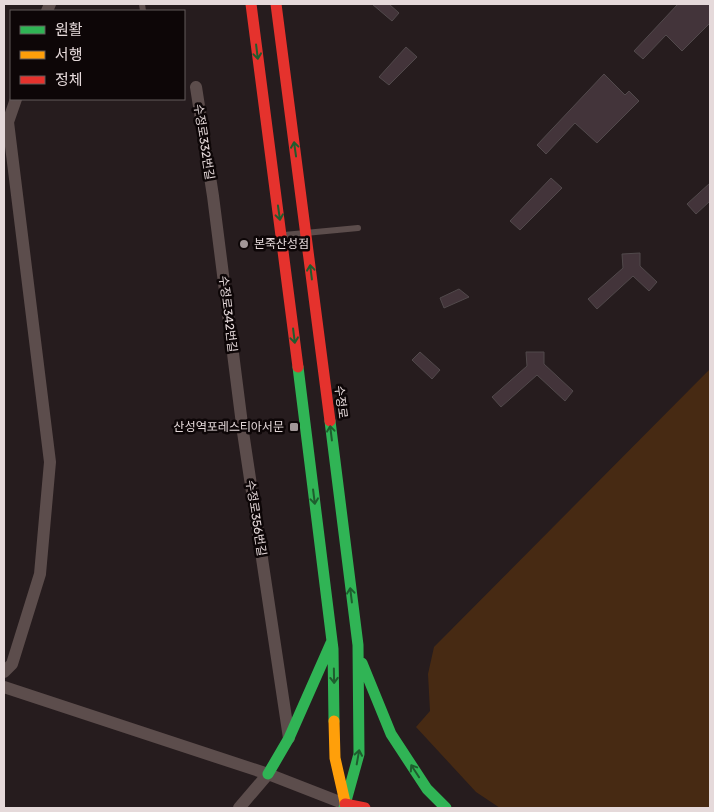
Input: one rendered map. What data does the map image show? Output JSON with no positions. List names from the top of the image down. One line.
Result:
{"streets":{"main road":["수정로"],"street":["수정로332번길","수정로342번길","수정로356번길"]},"crossings":[["수정로332번길","수정로342번길"],["수정로342번길","수정로356번길"]],"places":{"other":["본죽산성점"],"transit":["산성역포레스티아서문"]},"legend":["원활","서행","정체"]}
